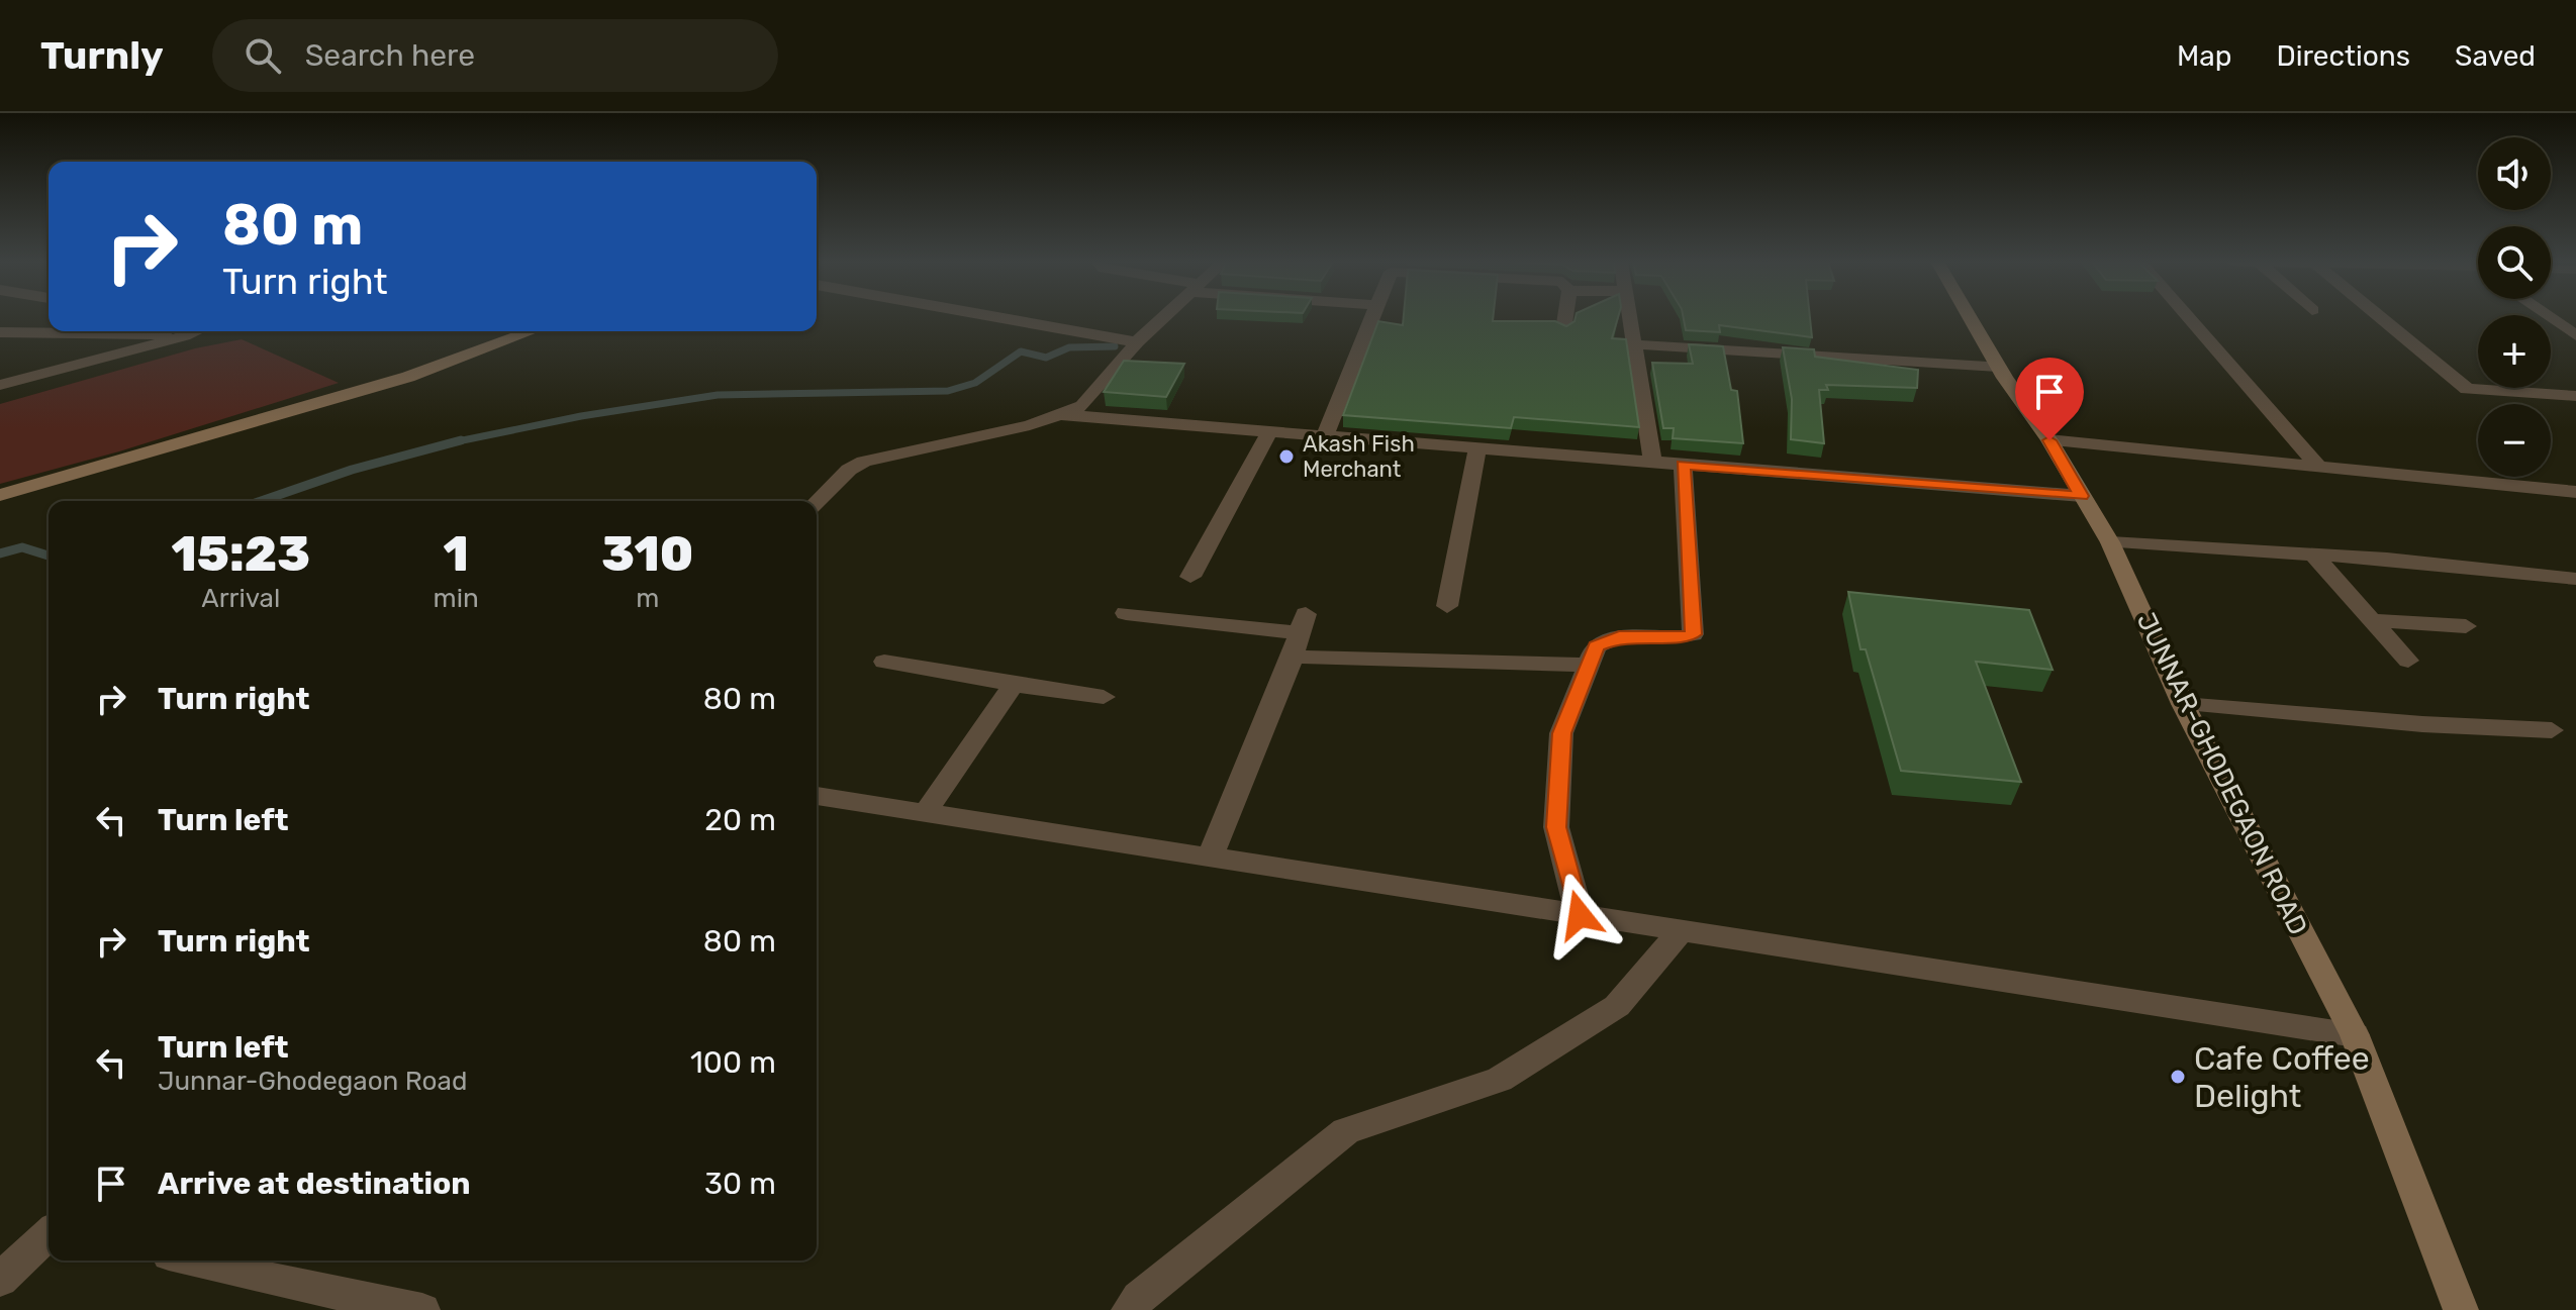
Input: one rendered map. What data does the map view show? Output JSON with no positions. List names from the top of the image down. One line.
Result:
{"streets":{"main road":["JUNNAR-GHODEGAON ROAD"]},"places":["Akash Fish Merchant","Cafe Coffee Delight"],"page":{"header":"Turnly","search":"Search here","nav":["Map","Directions","Saved"],"map_buttons":["+","−"],"turn":["80 m","Turn right"],"eta":["15:23","Arrival","1","min","310","m"],"list":[{"name":"Turn right","value":"80 m"},{"name":"Turn left","value":"20 m"},{"name":"Turn right","value":"80 m"},{"name":"Turn left","note":"Junnar-Ghodegaon Road","value":"100 m"},{"name":"Arrive at destination","value":"30 m"}]}}
